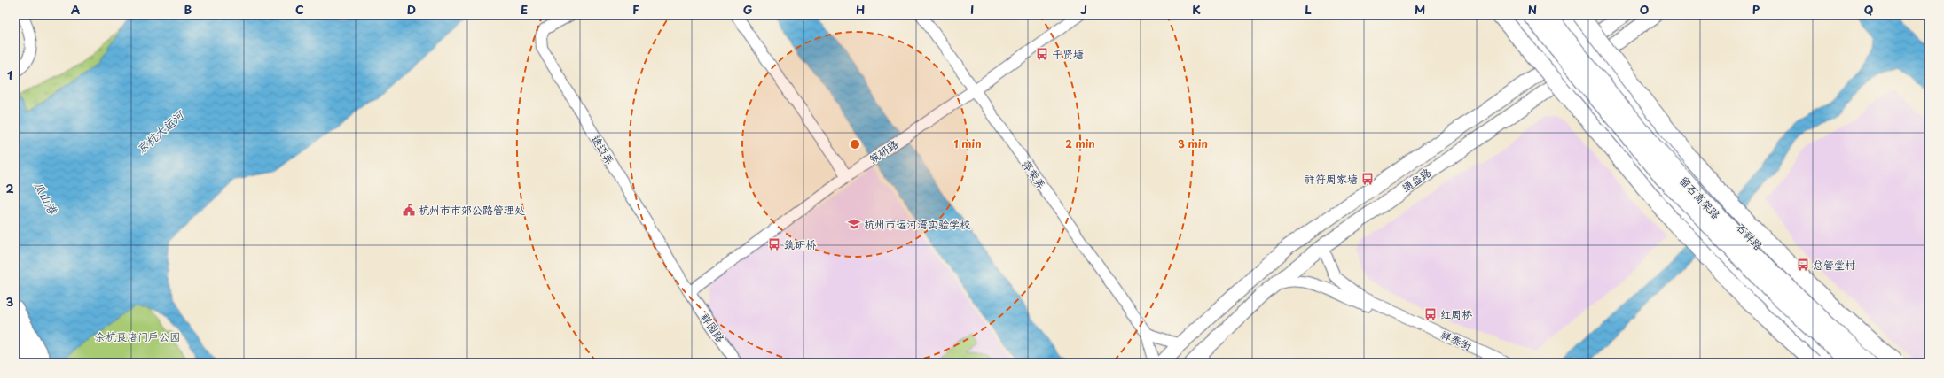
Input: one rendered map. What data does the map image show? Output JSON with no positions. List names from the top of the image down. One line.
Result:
{"streets":{"highway":["留石高架路"],"main road":["通益路","石祥路"],"street":["途迈弄","筑研路","萍荣弄","祥园路","祥泰街"]},"crossings":[["途迈弄","筑研路"],["途迈弄","祥园路"],["筑研路","萍荣弄"],["筑研路","祥园路"],["通益路","石祥路"],["通益路","祥泰街"]],"water":["京杭大运河","瓜山港"],"parks":["余杭良渚门户公园"],"places":{"bus stop":["千贤塘","祥符周家塘","筑研桥","总管堂村","红周桥"],"public building":["杭州市市郊公路管理处"],"school or university":["杭州市运河湾实验学校"]},"grid":{"columns":["A","B","C","D","E","F","G","H","I","J","K","L","M","N","O","P","Q"],"rows":["1","2","3"]},"rings":["1 min","2 min","3 min"]}
